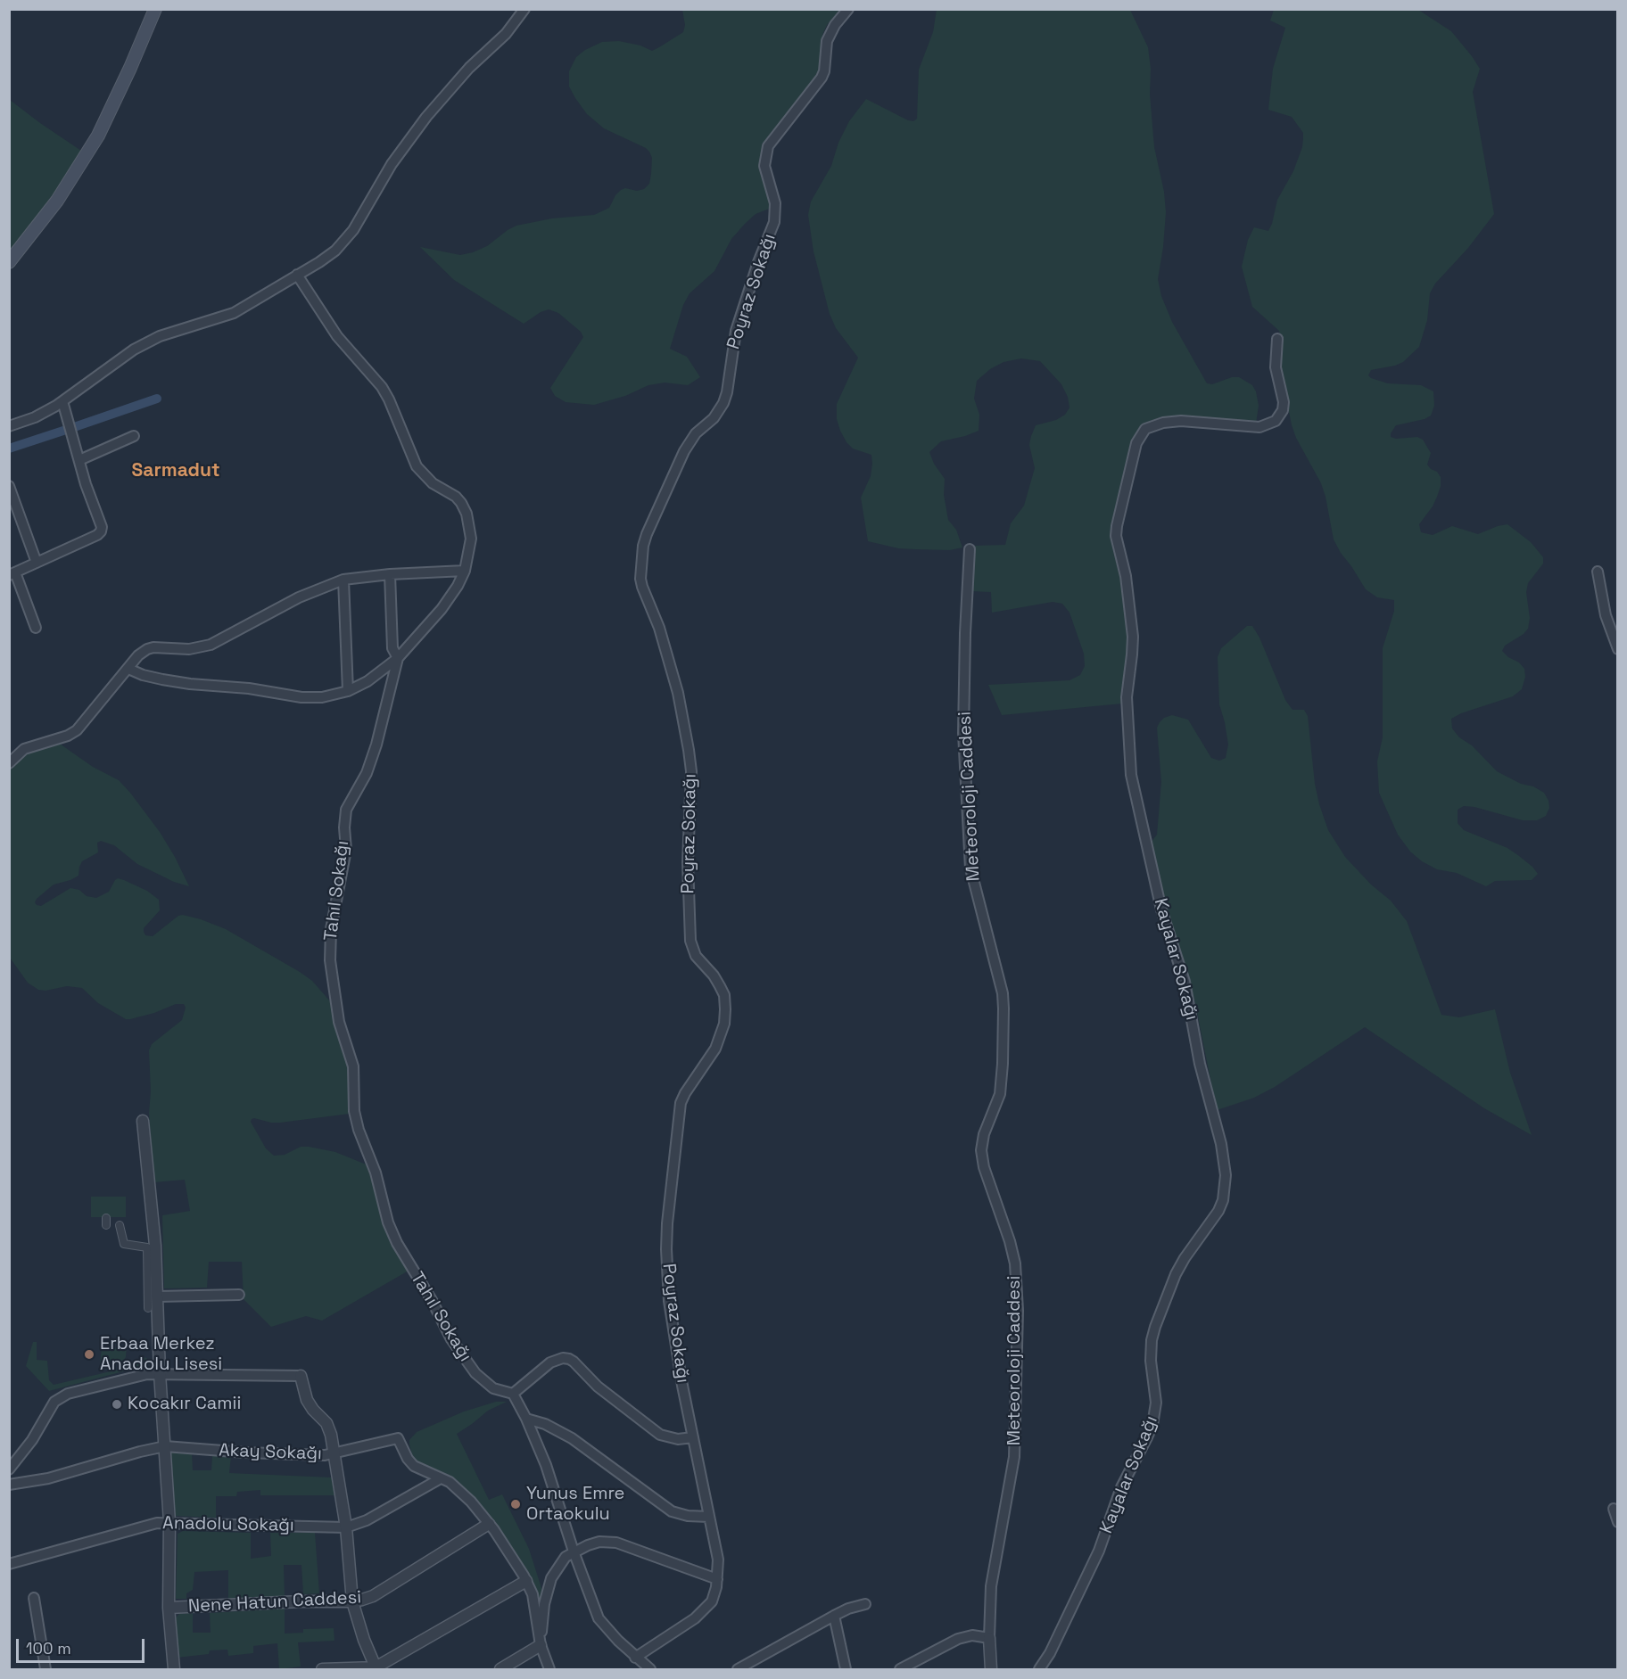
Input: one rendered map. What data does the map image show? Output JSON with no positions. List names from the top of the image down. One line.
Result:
{"streets":{"street":["Poyraz Sokağı","Meteoroloji Caddesi","Tahıl Sokağı","Kayalar Sokağı","Akay Sokağı","Anadolu Sokağı","Nene Hatun Caddesi"]},"crossings":[["Akay Sokağı","Anadolu Sokağı"],["Akay Sokağı","Nene Hatun Caddesi"]],"districts":["Sarmadut"],"places":["Erbaa Merkez Anadolu Lisesi","Kocakır Camii","Yunus Emre Ortaokulu"],"scale_bar":"100 m"}
